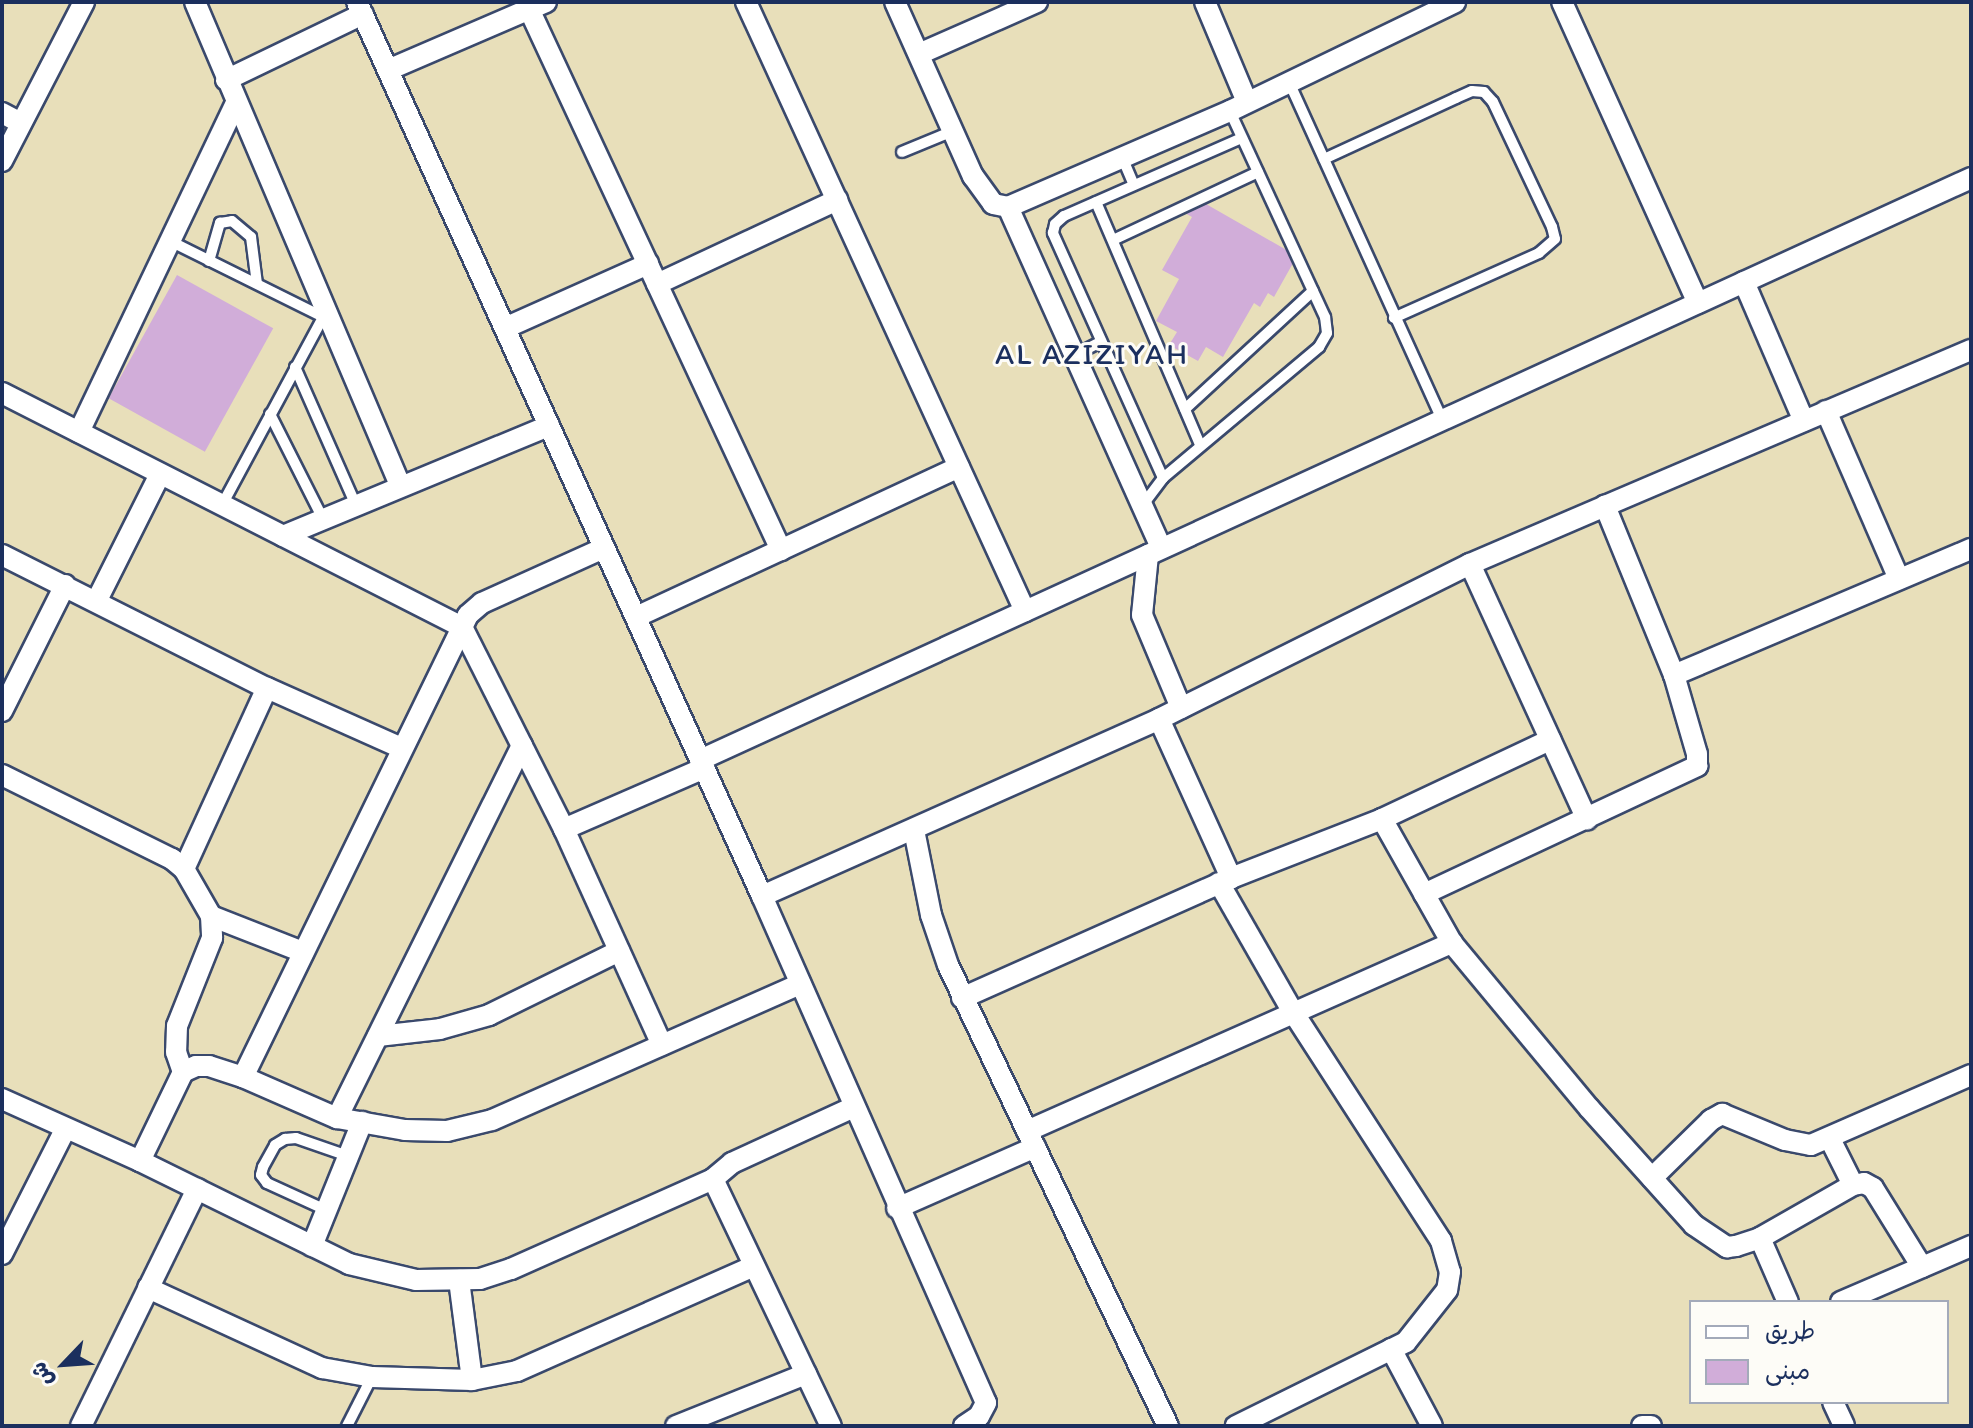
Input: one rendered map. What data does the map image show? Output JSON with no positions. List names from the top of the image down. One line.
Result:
{"districts":["AL AZIZIYAH"],"legend":["طريق","مبنى"],"north":"bottom left"}
